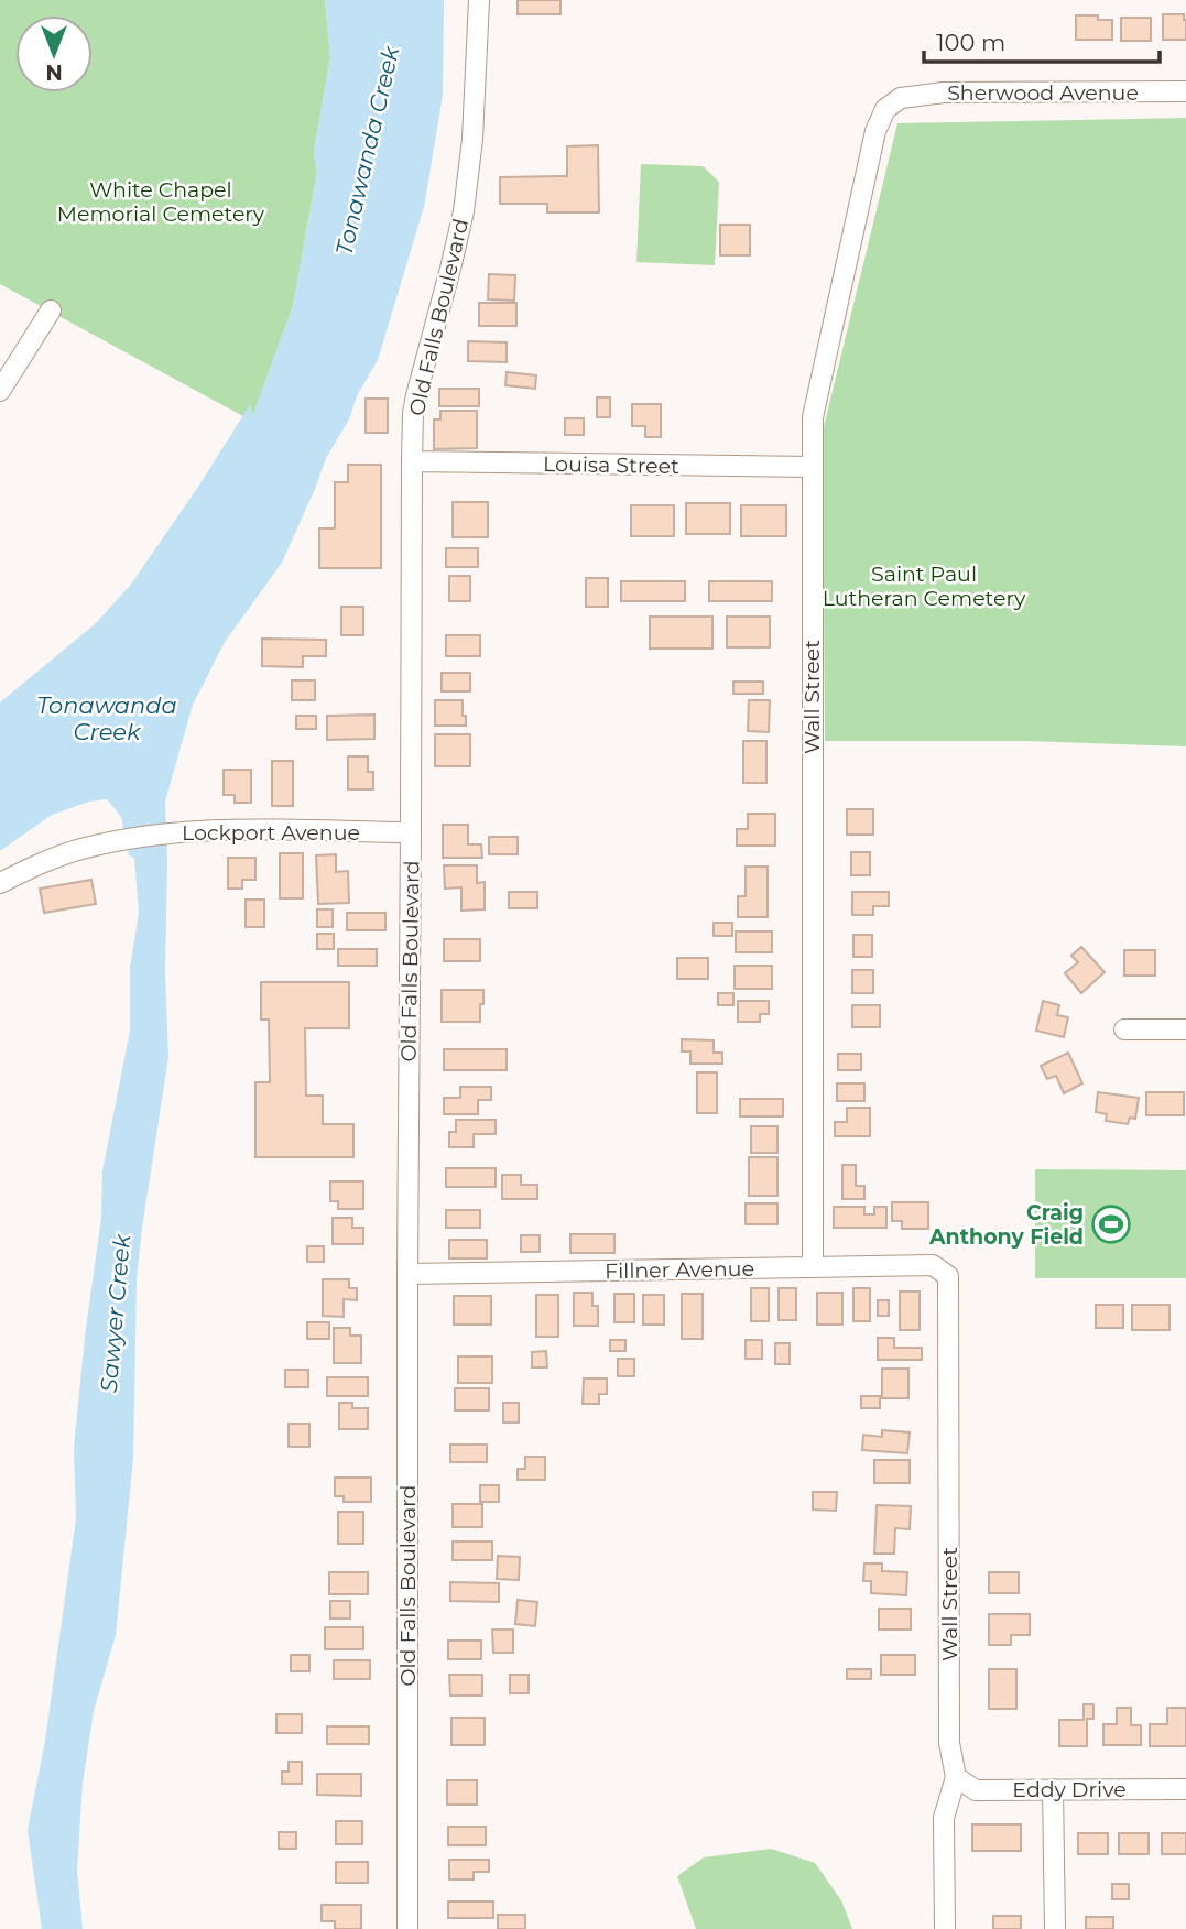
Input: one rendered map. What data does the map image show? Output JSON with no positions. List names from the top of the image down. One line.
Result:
{"streets":{"street":["Sherwood Avenue","Old Falls Boulevard","Louisa Street","Wall Street","Lockport Avenue","Fillner Avenue","Eddy Drive"]},"crossings":[["Sherwood Avenue","Wall Street"],["Old Falls Boulevard","Louisa Street"],["Old Falls Boulevard","Lockport Avenue"],["Old Falls Boulevard","Fillner Avenue"],["Louisa Street","Wall Street"],["Wall Street","Fillner Avenue"],["Wall Street","Eddy Drive"]],"water":["Tonawanda Creek","Sawyer Creek"],"parks":["White Chapel Memorial Cemetery","Saint Paul Lutheran Cemetery"],"places":{"sports":["Craig Anthony Field"]},"scale_bar":"100 m","north":"bottom"}
